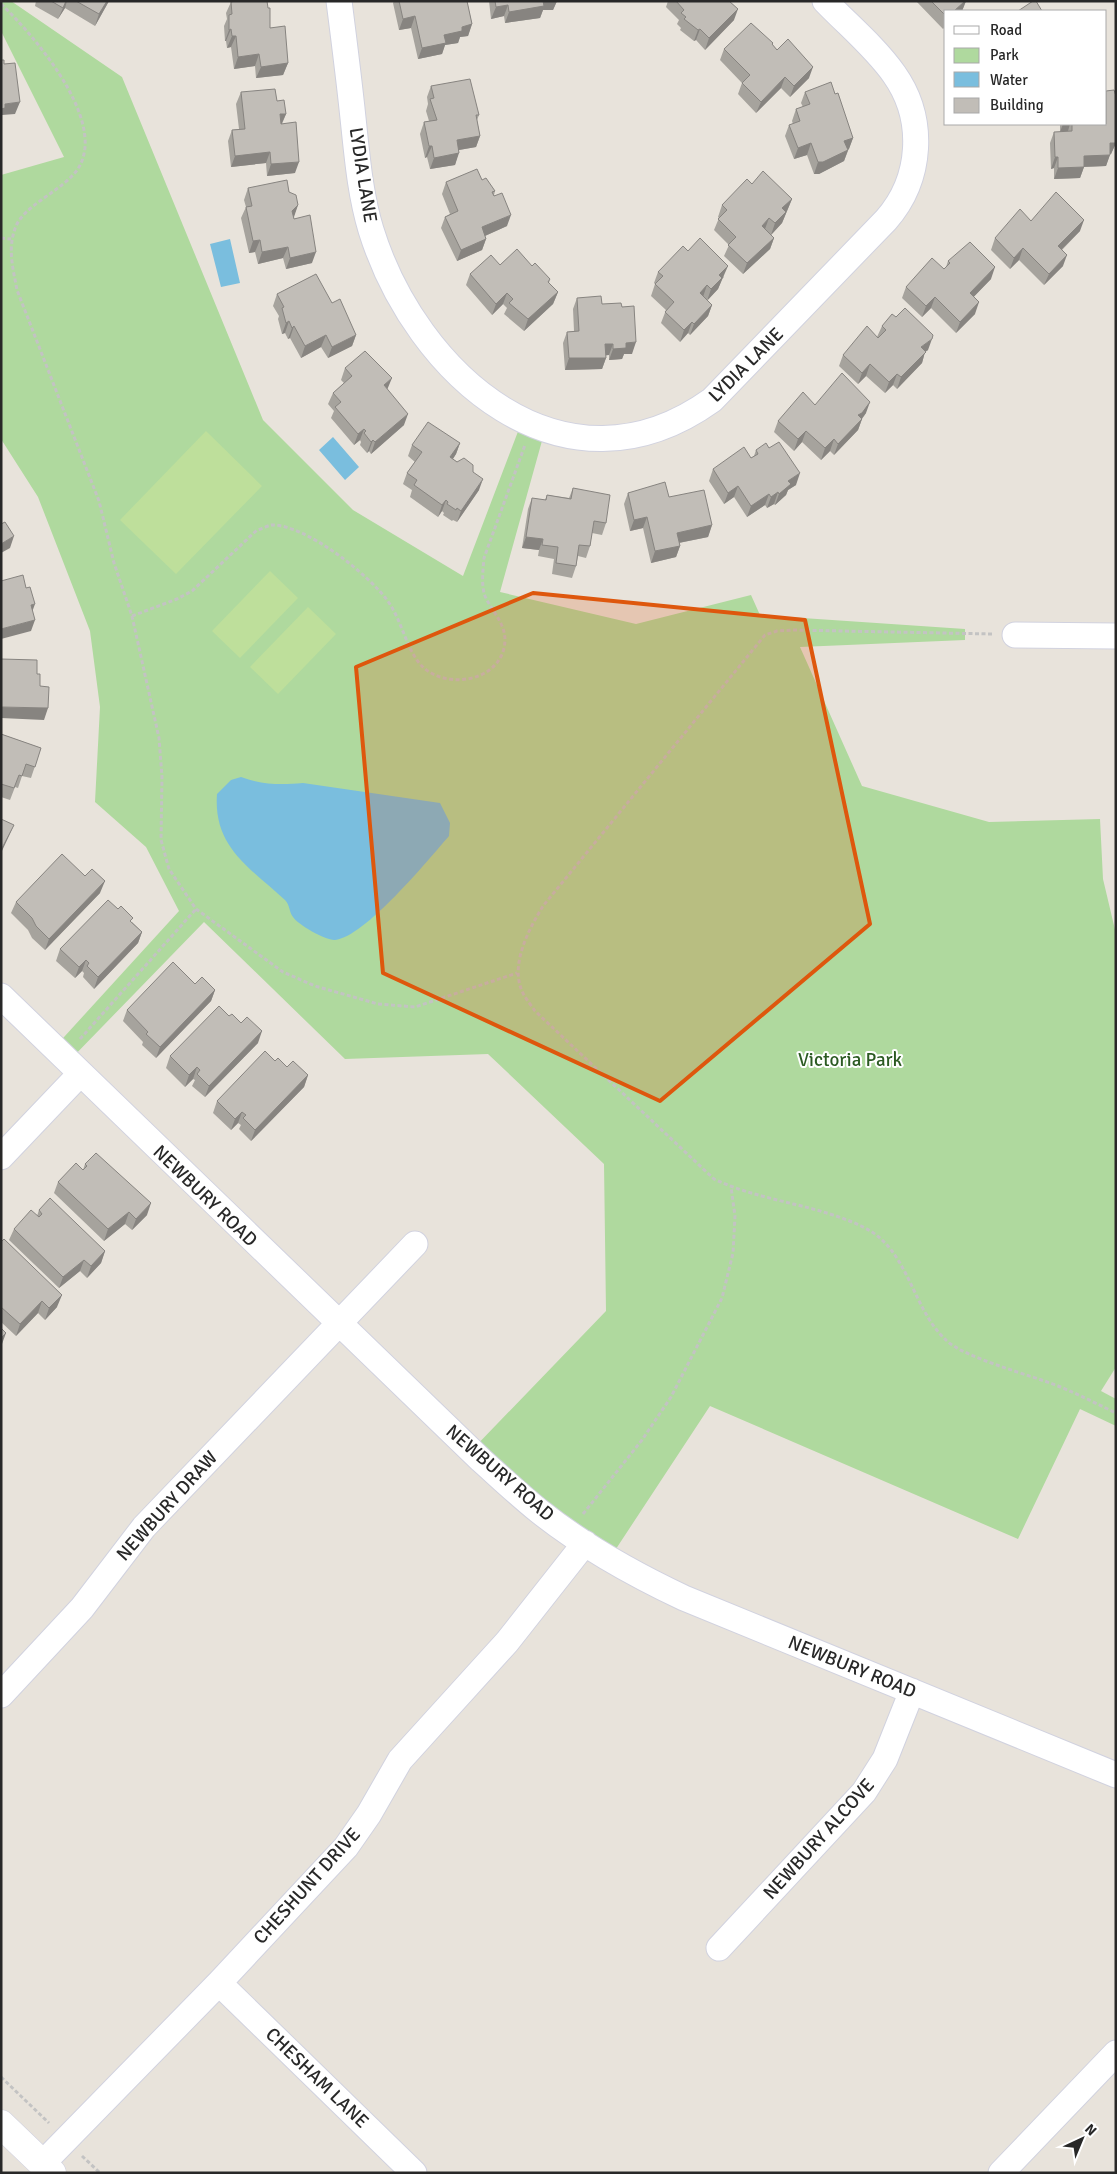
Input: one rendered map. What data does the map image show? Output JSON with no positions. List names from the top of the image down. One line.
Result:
{"streets":{"street":["LYDIA LANE","NEWBURY ROAD","NEWBURY DRAW","NEWBURY ALCOVE","CHESHUNT DRIVE","CHESHAM LANE"]},"crossings":[["NEWBURY ROAD","NEWBURY DRAW"],["NEWBURY ROAD","NEWBURY ALCOVE"],["NEWBURY ROAD","CHESHUNT DRIVE"],["CHESHUNT DRIVE","CHESHAM LANE"]],"parks":["Victoria Park"],"legend":["Road","Park","Water","Building"],"north":"top right"}
